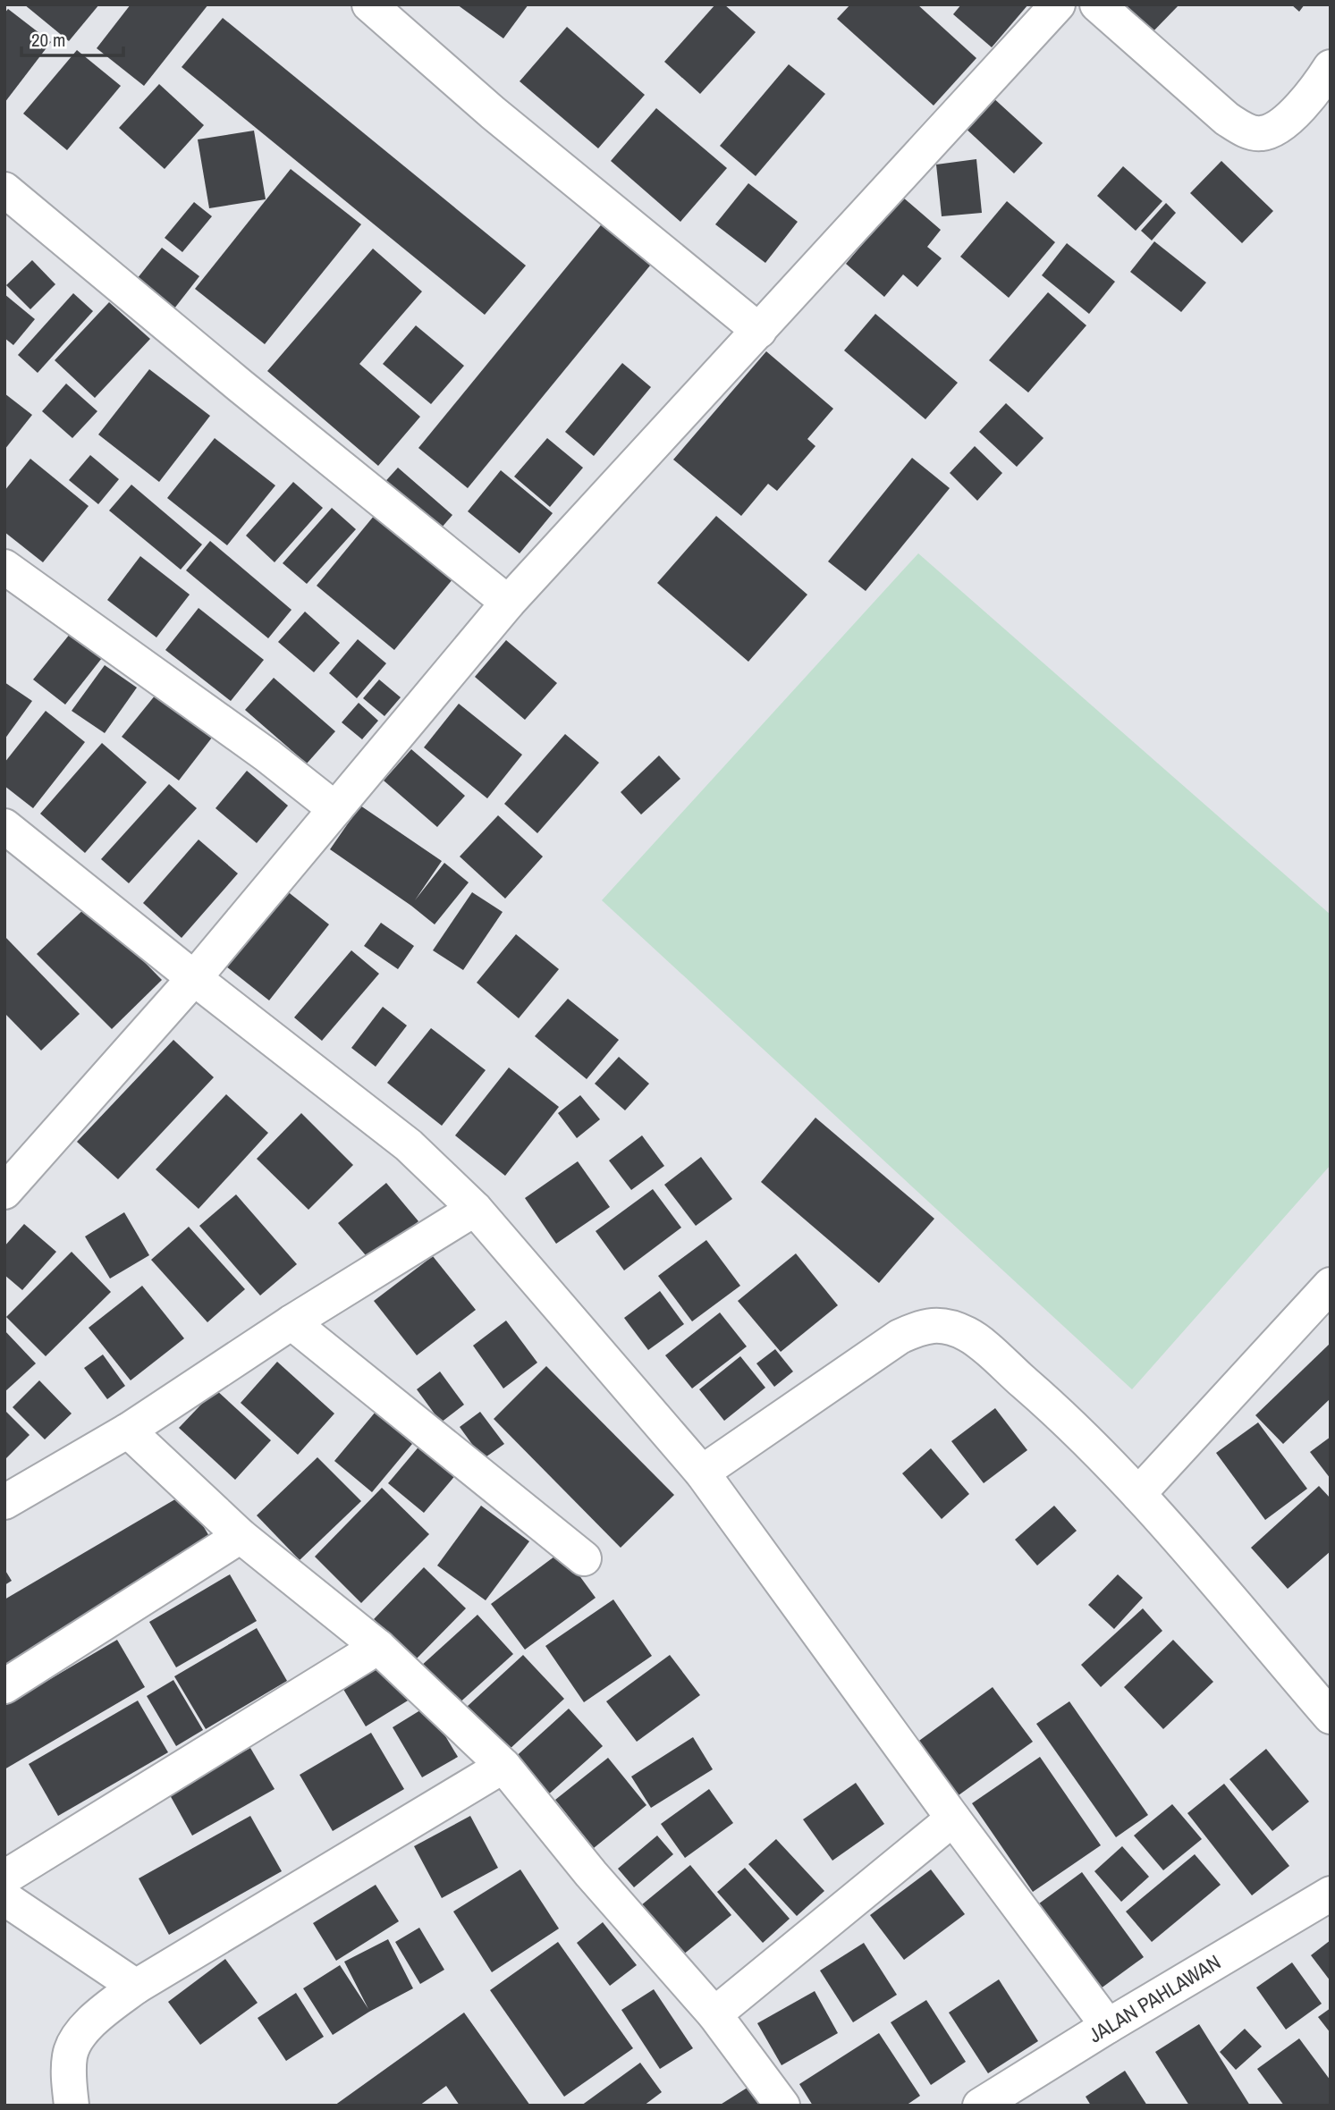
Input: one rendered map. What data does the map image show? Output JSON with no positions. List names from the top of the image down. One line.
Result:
{"streets":{"street":["JALAN PAHLAWAN"]},"scale_bar":"20 m"}
